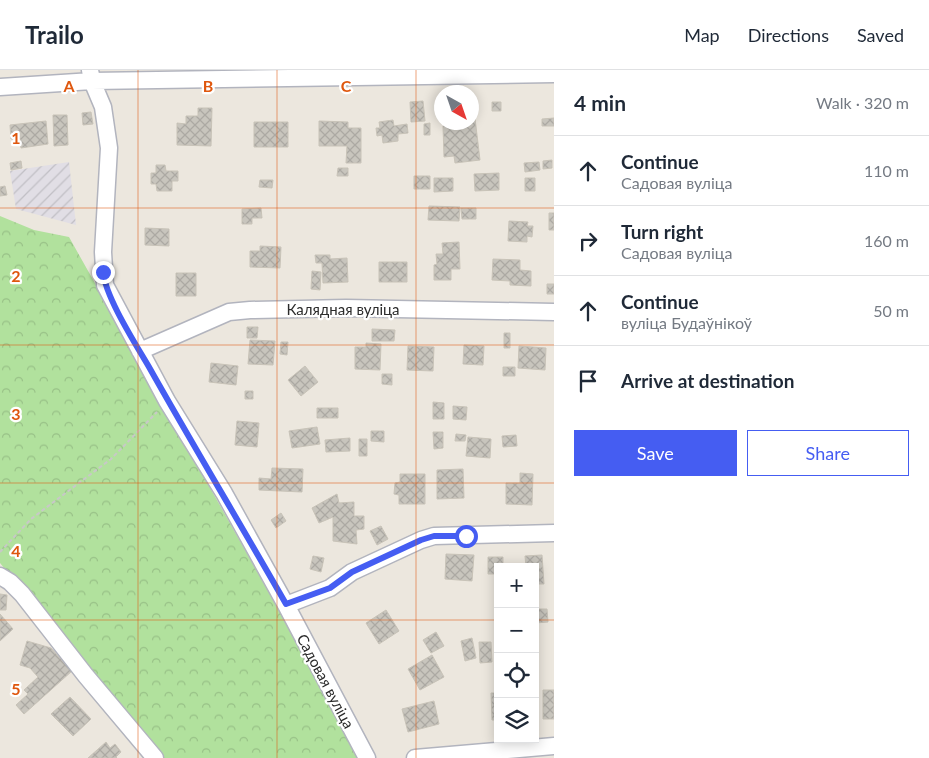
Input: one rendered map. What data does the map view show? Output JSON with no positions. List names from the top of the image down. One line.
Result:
{"streets":{"street":["Калядная вуліца","Садовая вуліца"]},"crossings":[["Калядная вуліца","Садовая вуліца"]],"north":"bottom right","page":{"header":"Trailo","nav":["Map","Directions","Saved"],"heading":["4 min","Walk · 320 m"],"list":[["Continue","Садовая вуліца","110 m"],["Turn right","Садовая вуліца","160 m"],["Continue","вуліца Будаўнікоў","50 m"],"Arrive at destination"],"buttons":["Save","Share"],"map_buttons":["+","−"]},"grid":{"columns":["A","B","C"],"rows":["1","2","3","4","5"]}}
